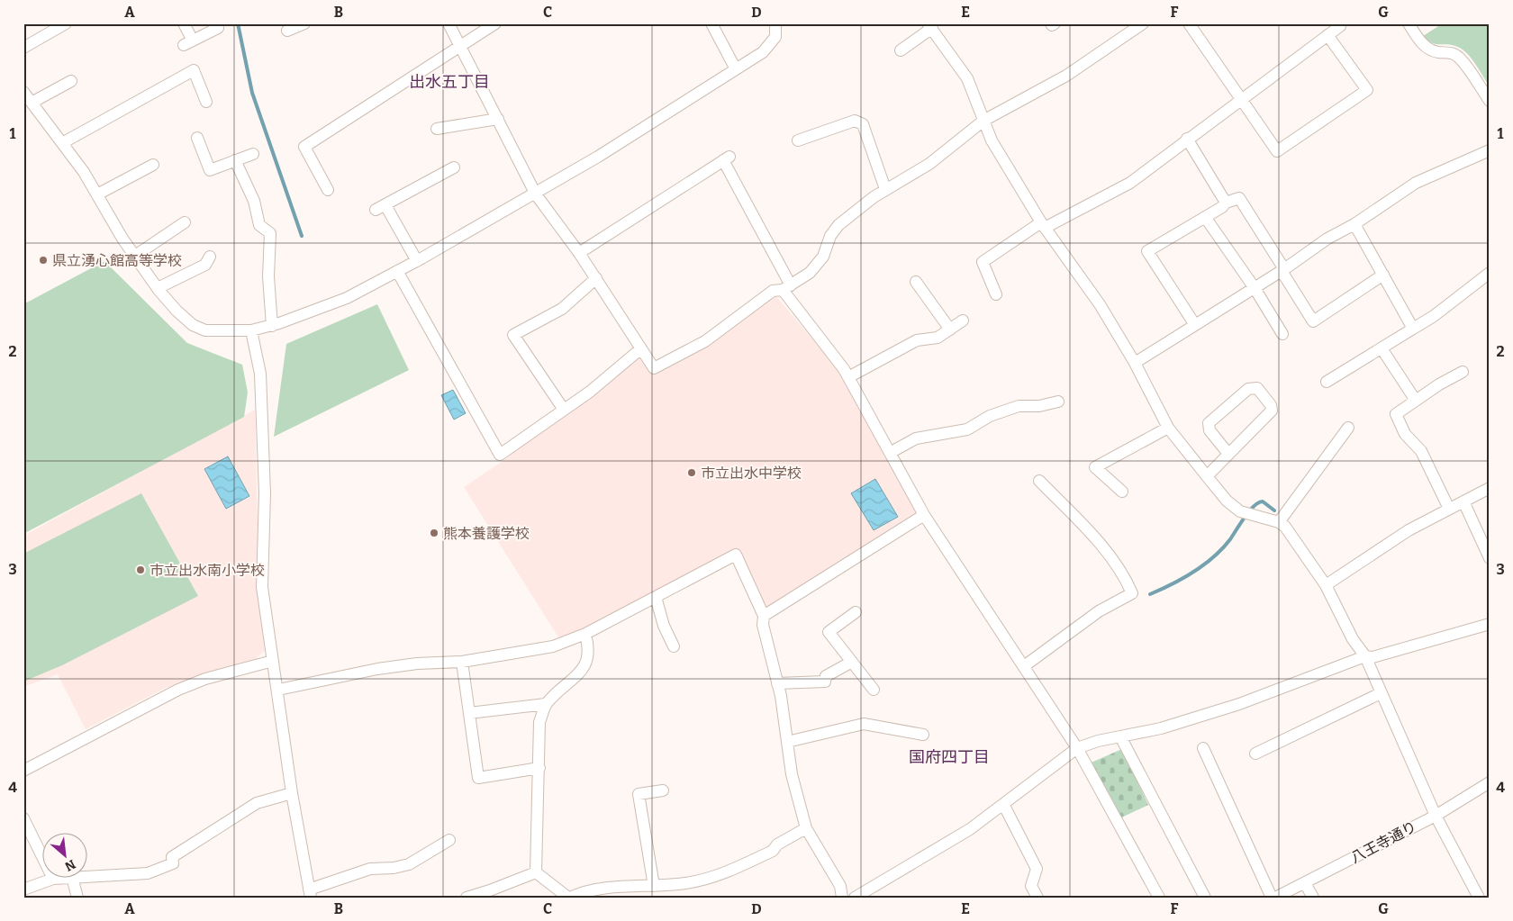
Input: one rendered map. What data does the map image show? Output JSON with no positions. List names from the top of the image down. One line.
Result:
{"streets":{"street":["八王寺通り"]},"districts":["出水五丁目","国府四丁目"],"places":["県立湧心館高等学校","市立出水中学校","熊本養護学校","市立出水南小学校"],"north":"bottom right","grid":{"columns":["A","B","C","D","E","F","G"],"rows":["1","2","3","4"]}}
